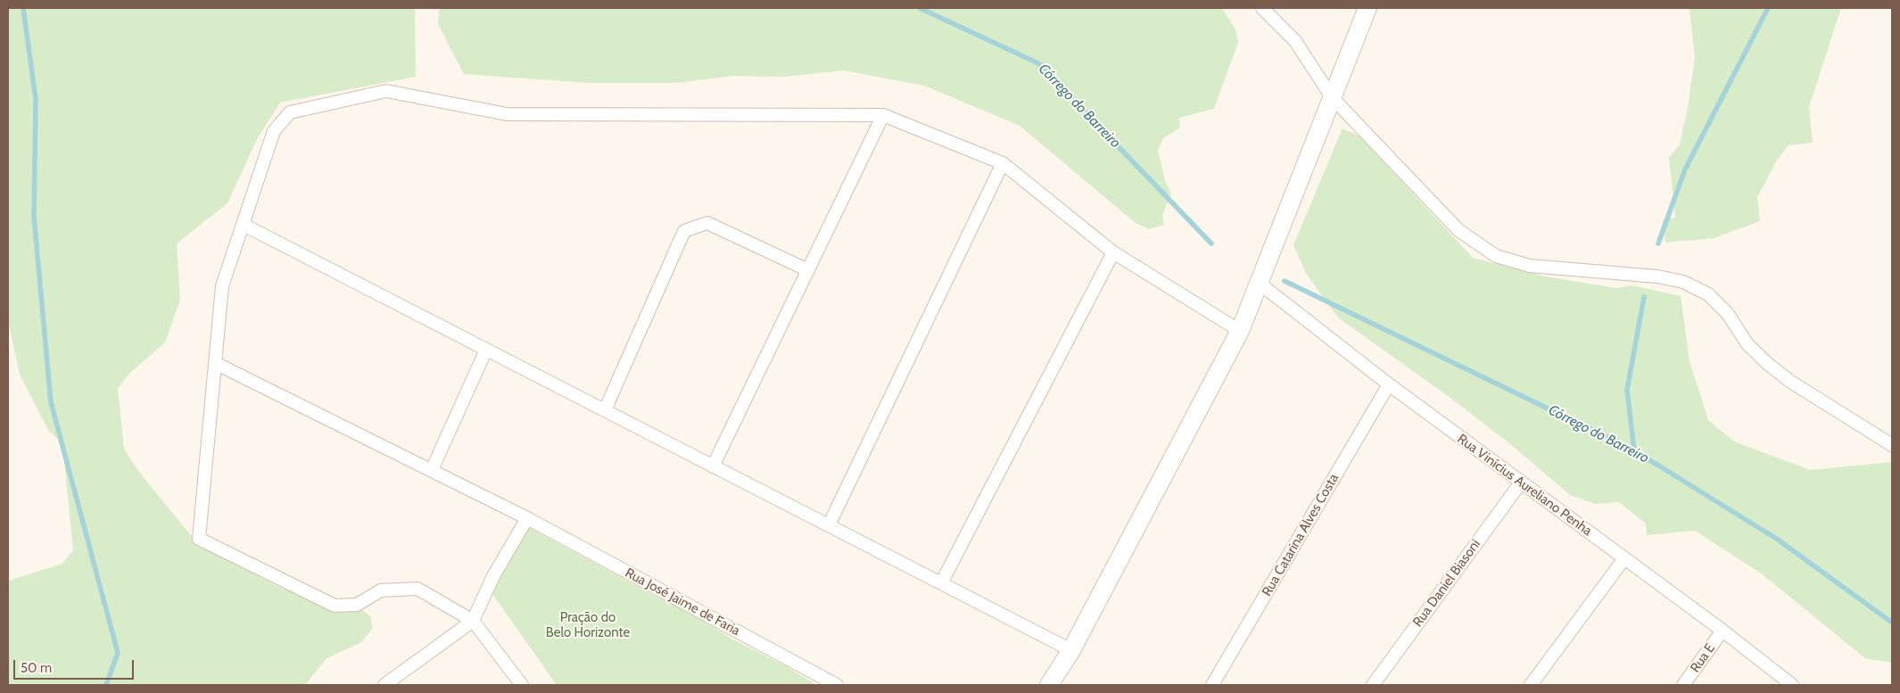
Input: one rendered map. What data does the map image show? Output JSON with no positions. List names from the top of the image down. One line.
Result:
{"streets":{"street":["Rua Vinícius Aureliano Penha","Rua Catarina Alves Costa","Rua Daniel Biasoni","Rua José Jaime de Faria","Rua E"]},"crossings":[["Rua Vinícius Aureliano Penha","Rua Catarina Alves Costa"],["Rua Vinícius Aureliano Penha","Rua Daniel Biasoni"],["Rua Vinícius Aureliano Penha","Rua E"]],"water":["Córrego do Barreiro"],"parks":["Pração do Belo Horizonte"],"scale_bar":"50 m"}
